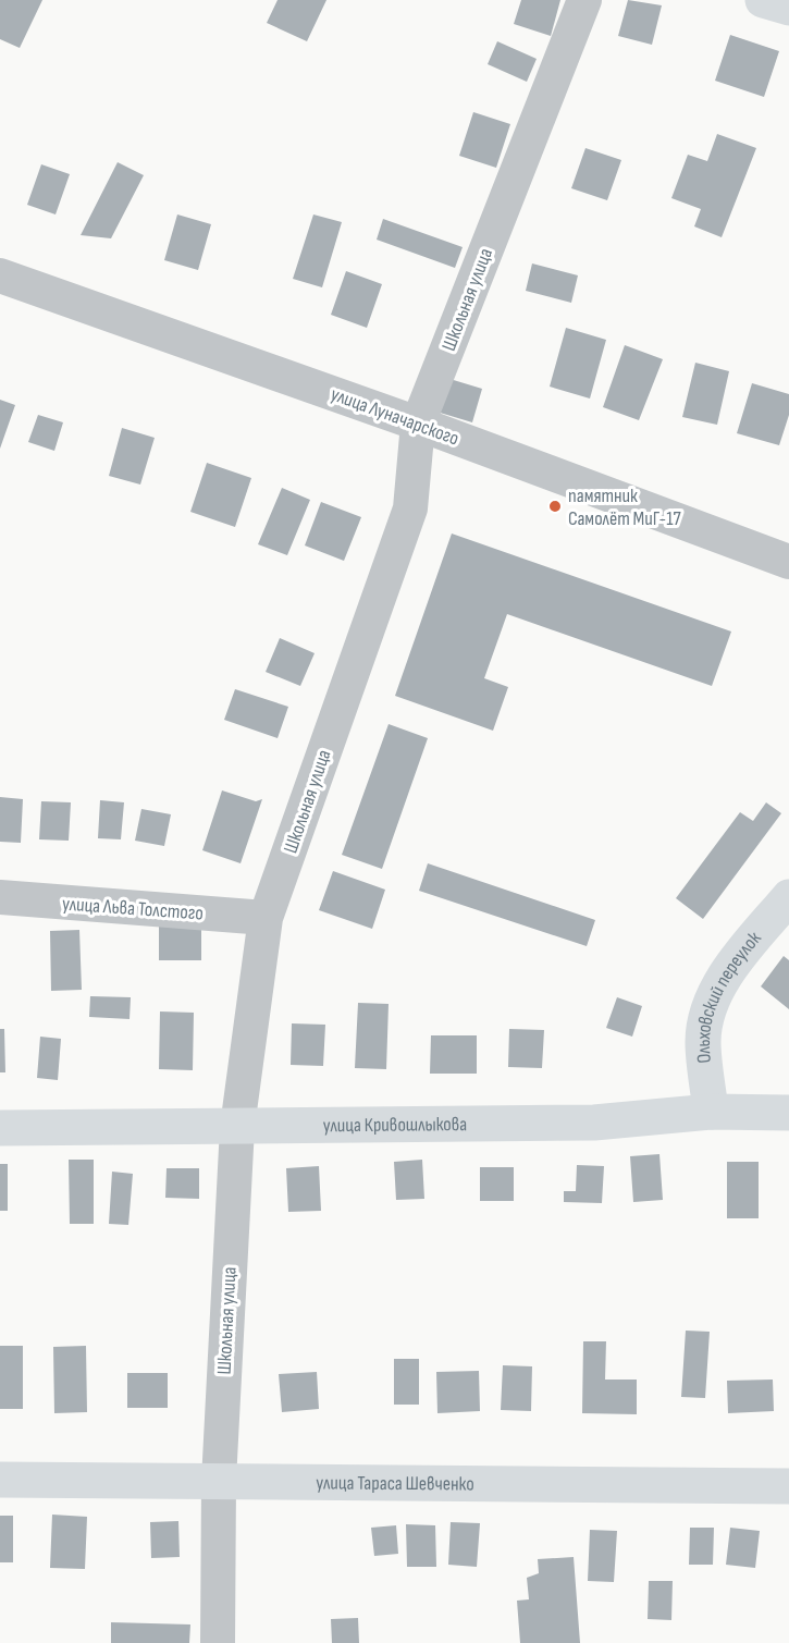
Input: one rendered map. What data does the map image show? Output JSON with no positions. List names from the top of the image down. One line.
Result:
{"streets":{"street":["Школьная улица","улица Луначарского","улица Льва Толстого","Ольховский переулок","улица Кривошлыкова","улица Тараса Шевченко"]},"crossings":[["Школьная улица","улица Луначарского"],["Школьная улица","улица Льва Толстого"],["Школьная улица","улица Кривошлыкова"],["Школьная улица","улица Тараса Шевченко"],["Ольховский переулок","улица Кривошлыкова"]],"places":["памятник Самолёт МиГ-17"]}
